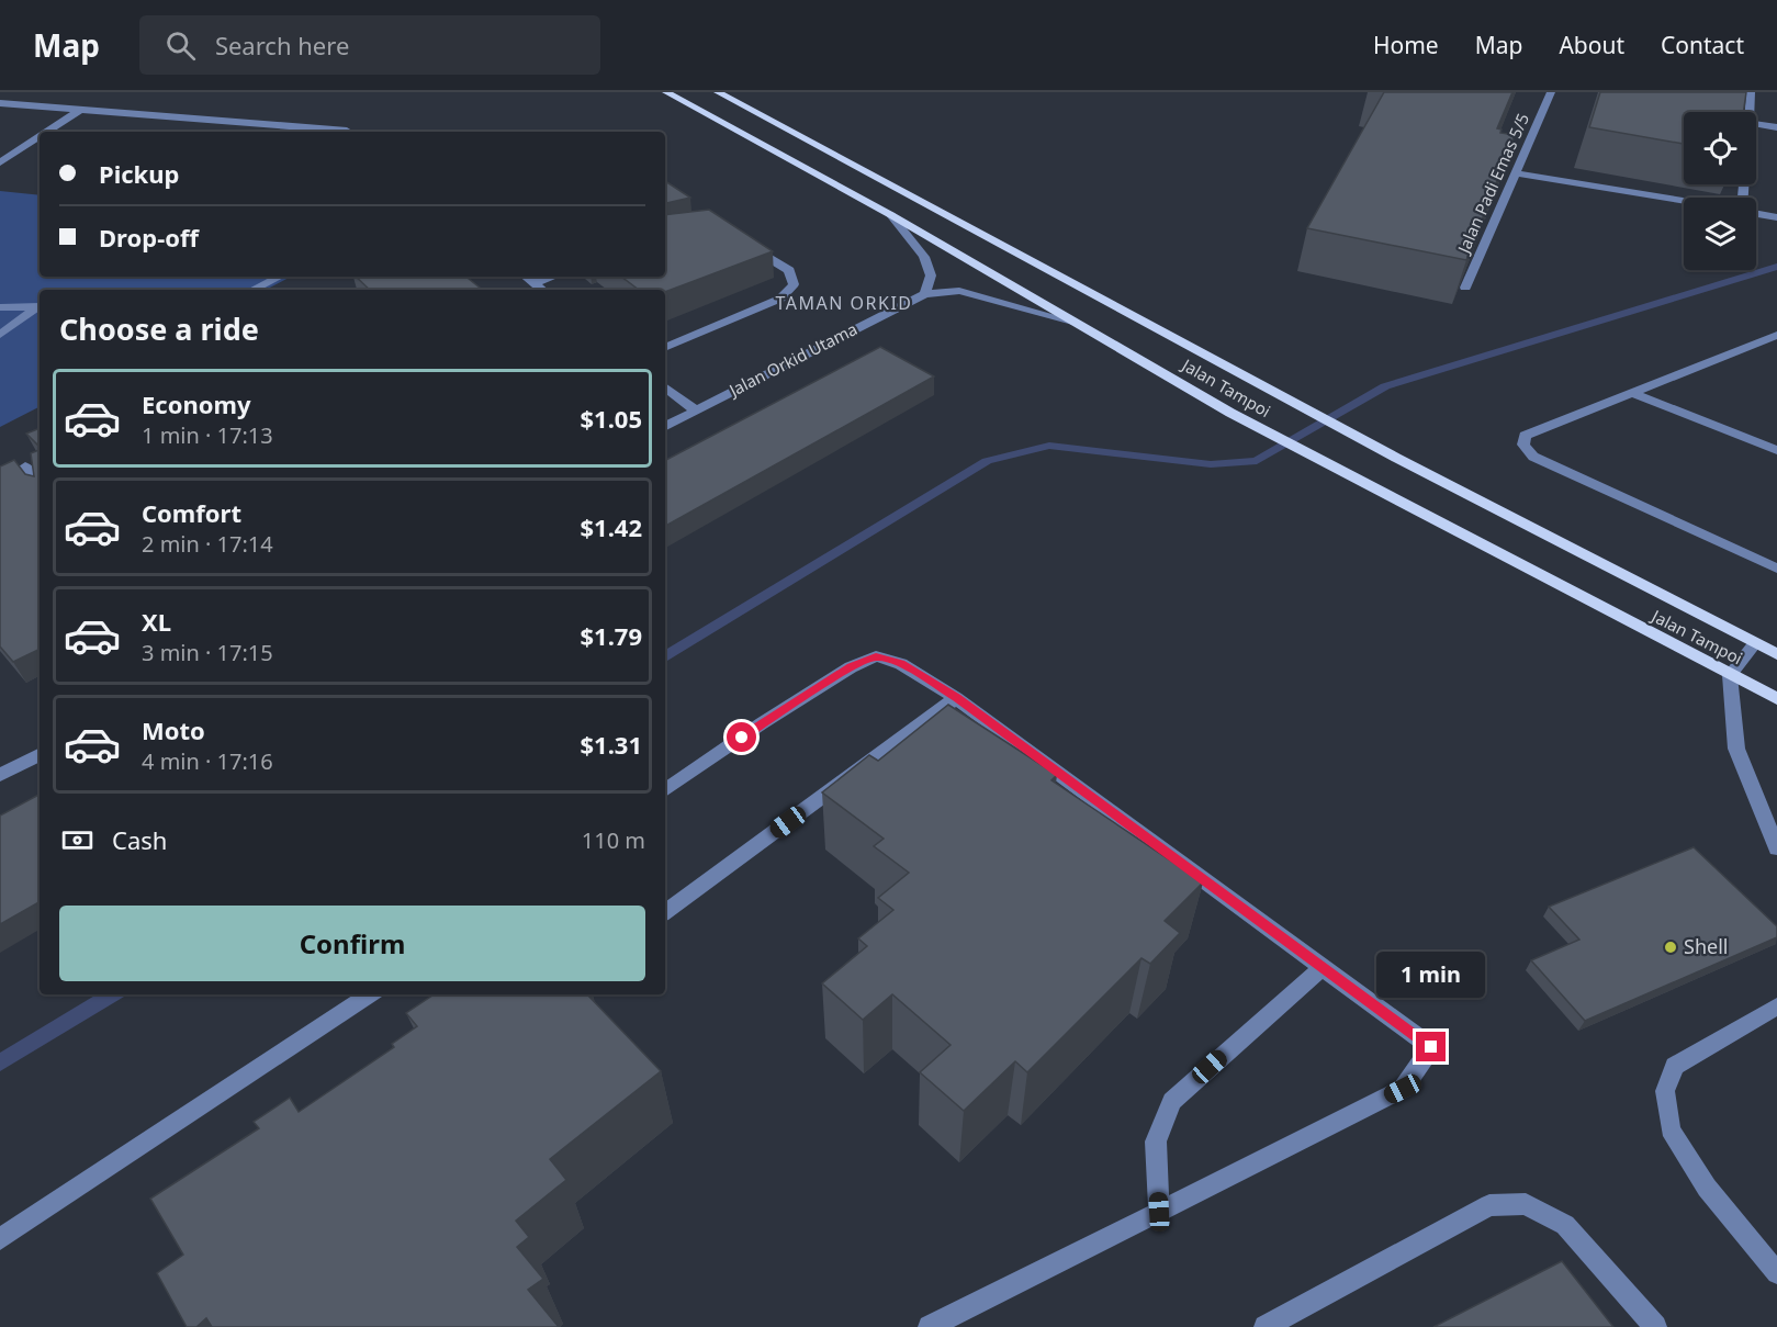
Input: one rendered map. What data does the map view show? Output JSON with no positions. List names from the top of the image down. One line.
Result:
{"streets":{"main road":["Jalan Tampoi"],"street":["Jalan Padi Emas 5/5","Jalan Orkid Utama"]},"crossings":[["Jalan Orkid Utama","Jalan Tampoi"]],"districts":["TAMAN ORKID"],"places":["Shell"],"page":{"header":"Map","search":"Search here","nav":["Home","Map","About","Contact"],"banner":["Pickup","Drop-off"],"heading":"Choose a ride","list":[{"name":"Economy","note":"1 min · 17:13","value":"$1.05"},{"name":"Comfort","note":"2 min · 17:14","value":"$1.42"},{"name":"XL","note":"3 min · 17:15","value":"$1.79"},{"name":"Moto","note":"4 min · 17:16","value":"$1.31"}],"pay":["Cash","110 m"],"buttons":"Confirm","bubble":"1 min"}}
